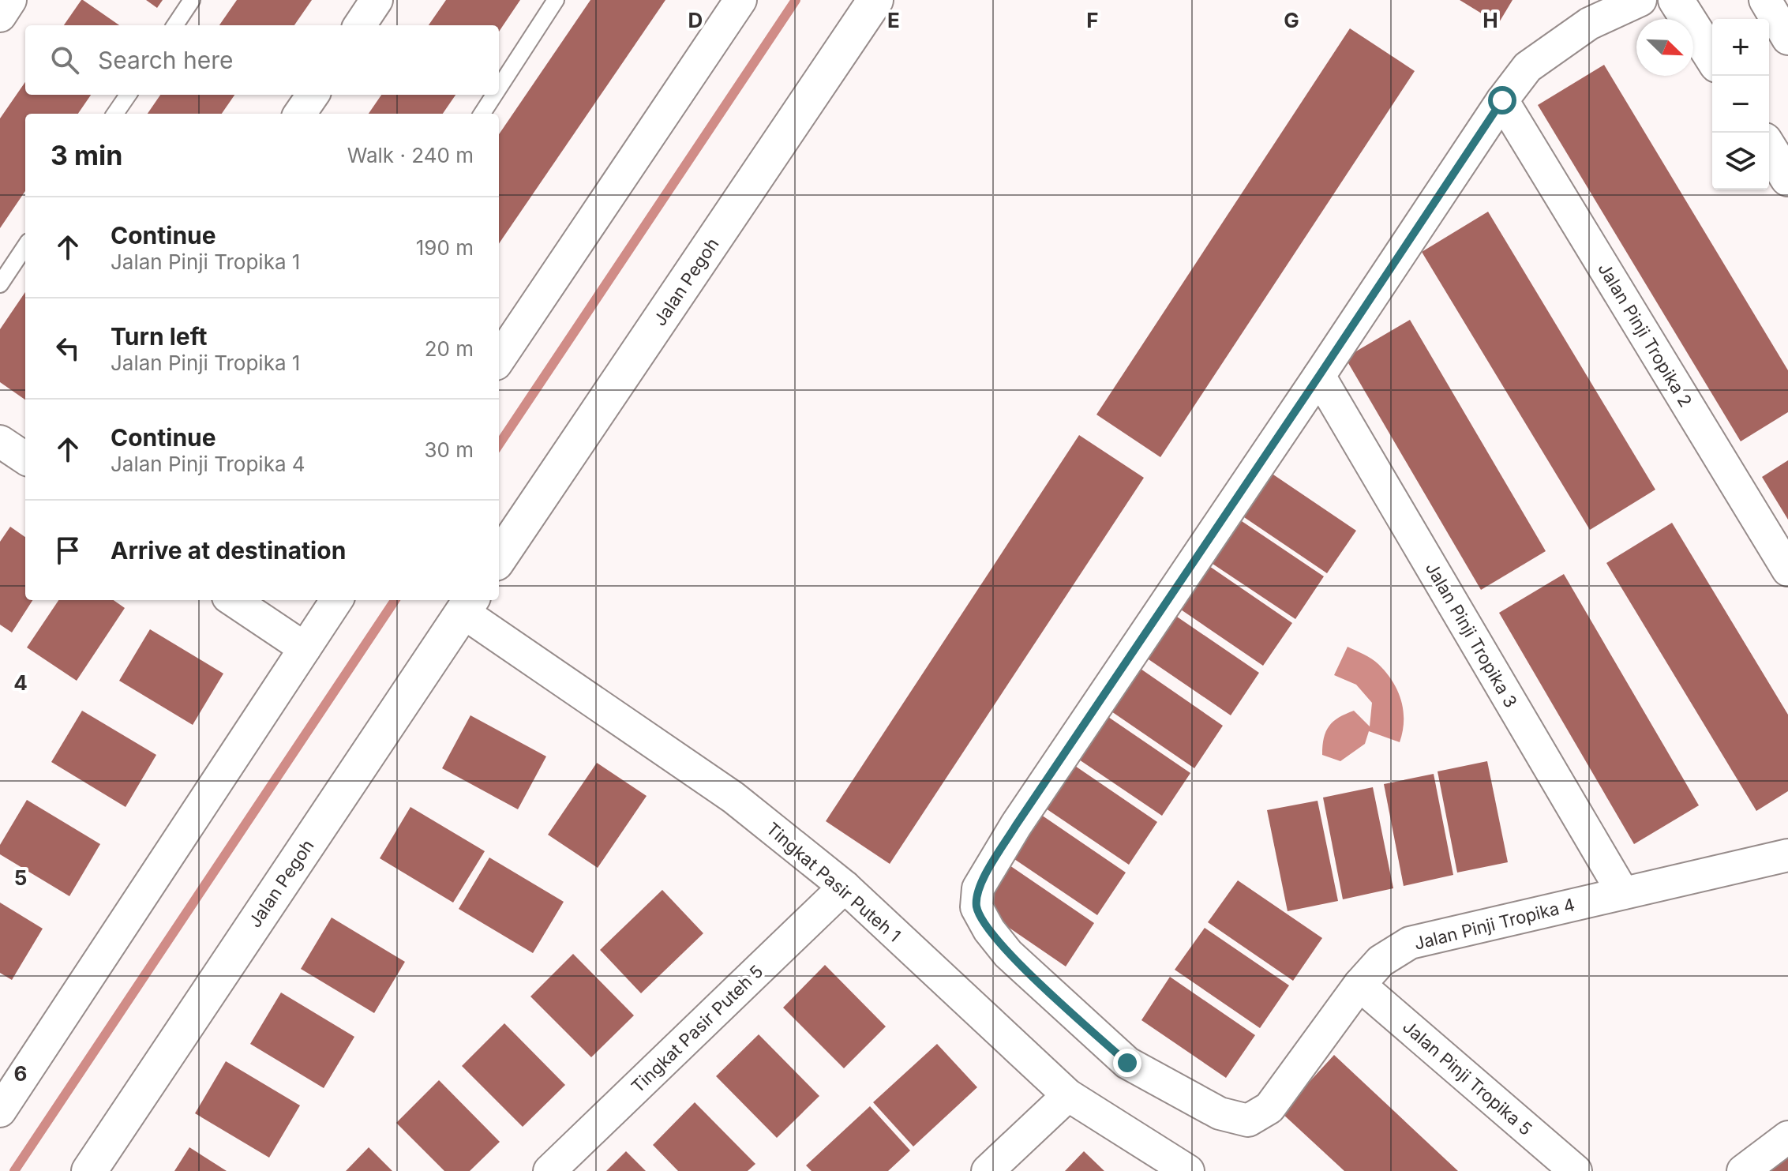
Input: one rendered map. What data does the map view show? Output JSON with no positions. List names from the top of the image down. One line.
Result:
{"streets":{"street":["Jalan Pegoh","Jalan Pinji Tropika 2","Jalan Pinji Tropika 3","Tingkat Pasir Puteh 1","Jalan Pinji Tropika 4","Tingkat Pasir Puteh 5","Jalan Pinji Tropika 5"]},"crossings":[["Jalan Pegoh","Tingkat Pasir Puteh 1"],["Jalan Pinji Tropika 2","Jalan Pinji Tropika 4"],["Jalan Pinji Tropika 3","Jalan Pinji Tropika 4"],["Tingkat Pasir Puteh 1","Tingkat Pasir Puteh 5"],["Jalan Pinji Tropika 4","Jalan Pinji Tropika 5"]],"north":"bottom right","page":{"map_buttons":["+","−"],"search":"Search here","heading":["3 min","Walk · 240 m"],"list":[["Continue","Jalan Pinji Tropika 1","190 m"],["Turn left","Jalan Pinji Tropika 1","20 m"],["Continue","Jalan Pinji Tropika 4","30 m"],"Arrive at destination"]},"grid":{"columns":["D","E","F","G","H"],"rows":["4","5","6"]}}
